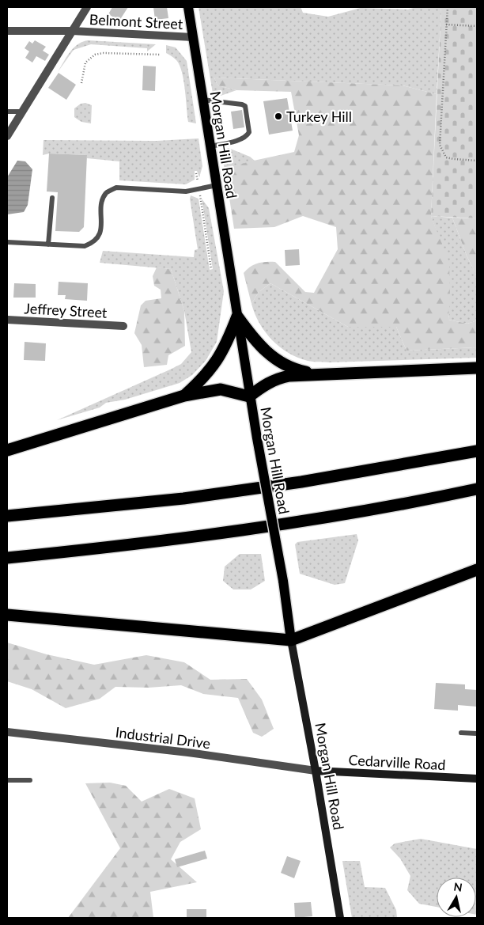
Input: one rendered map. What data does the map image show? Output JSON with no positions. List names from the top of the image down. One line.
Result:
{"streets":{"main road":["Morgan Hill Road","Cedarville Road"],"street":["Belmont Street","Jeffrey Street","Industrial Drive"]},"crossings":[["Belmont Street","Morgan Hill Road"],["Morgan Hill Road","Industrial Drive"],["Morgan Hill Road","Cedarville Road"],["Industrial Drive","Cedarville Road"]],"places":["Turkey Hill"],"north":"top"}
